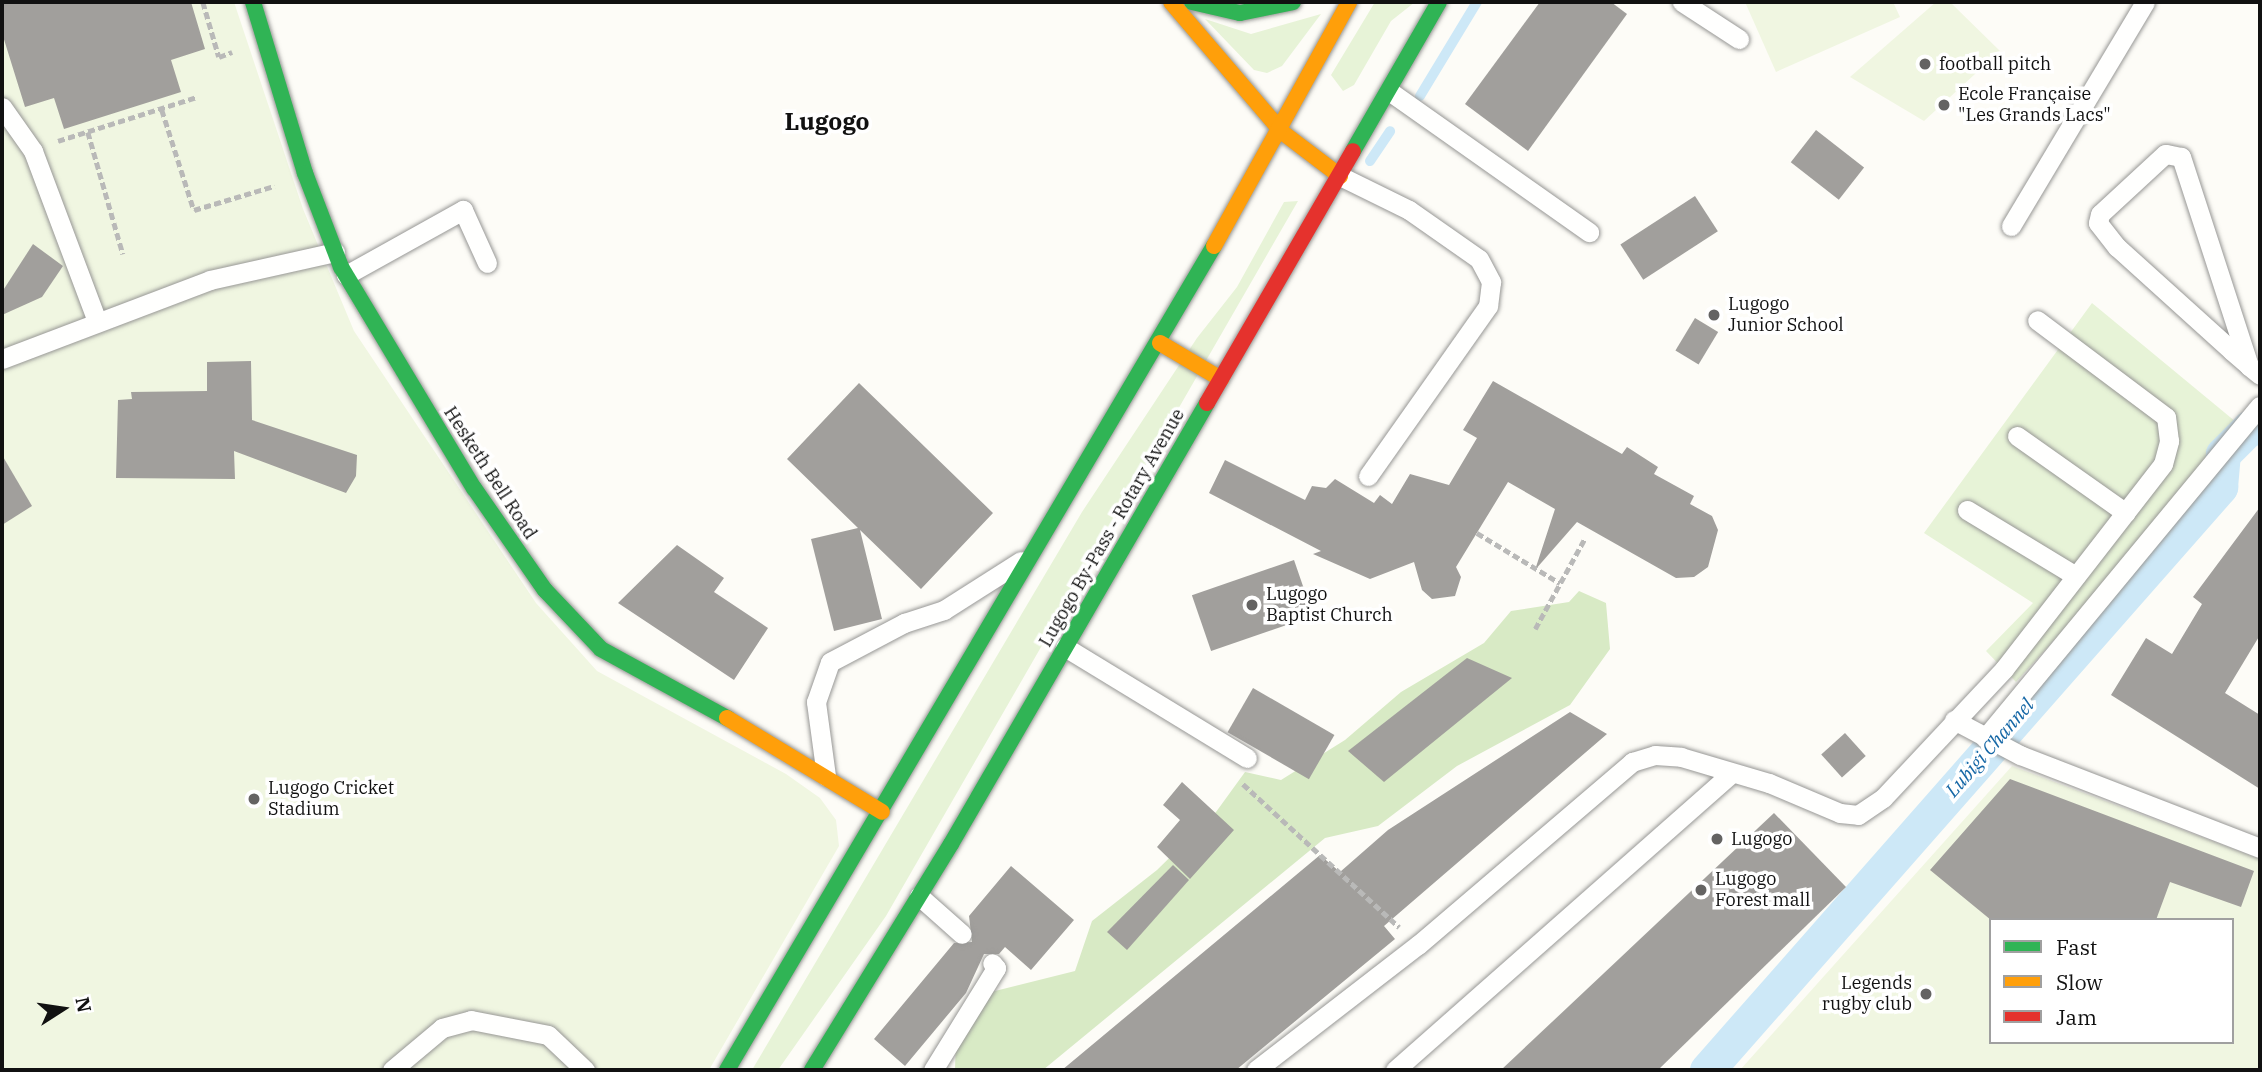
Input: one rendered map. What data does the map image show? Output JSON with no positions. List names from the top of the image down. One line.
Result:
{"streets":{"main road":["Hesketh Bell Road","Lugogo By-Pass - Rotary Avenue"]},"districts":["Lugogo"],"water":["Lubigi Channel"],"places":["football pitch","Ecole Française \"Les Grands Lacs\"","Lugogo Junior School","Lugogo Baptist Church","Lugogo Cricket Stadium","Lugogo","Lugogo Forest mall","Legends rugby club"],"legend":["Fast","Slow","Jam"],"north":"right"}
